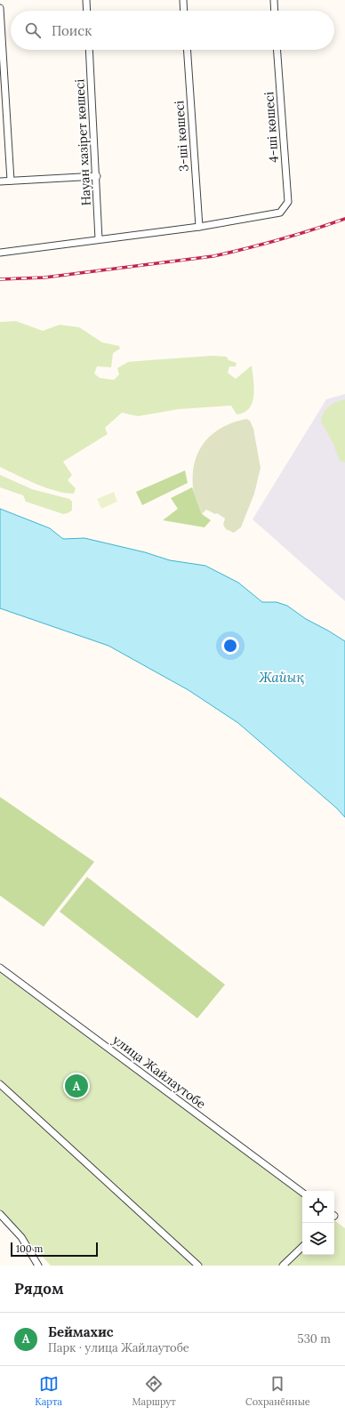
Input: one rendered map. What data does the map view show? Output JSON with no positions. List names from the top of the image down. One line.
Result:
{"streets":{"street":["4-шi көшесі","3-шi көшесі","Науан хазірет көшесі","улица Жайлаутобе"]},"crossings":[["4-шi көшесі","3-шi көшесі"]],"water":["Жайық"],"scale_bar":"100 m","page":{"search":"Поиск","pins":"A","scale":"100 m","heading":"Рядом","list":[{"mark":"A","name":"Беймахис","note":"Парк · улица Жайлаутобе","value":"530 m"}],"nav":["Карта","Маршрут","Сохранённые"]}}
